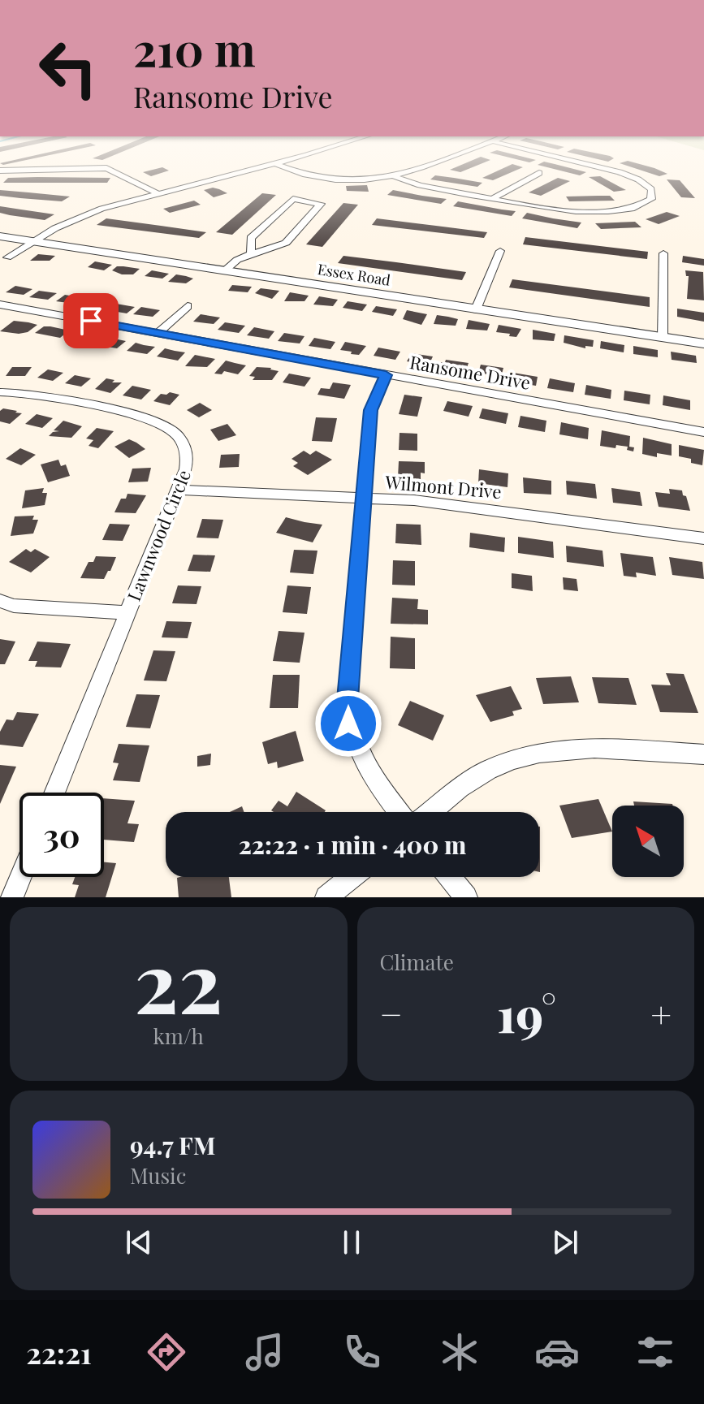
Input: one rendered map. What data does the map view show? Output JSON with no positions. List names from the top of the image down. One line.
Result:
{"streets":{"street":["Essex Road","Ransome Drive","Wilmont Drive","Lawnwood Circle"]},"crossings":[["Wilmont Drive","Lawnwood Circle"]],"north":"top left","page":{"turn":["210 m","Ransome Drive"],"limit":"30","trip":"22:22 · 1 min · 400 m","tile":[["22","km/h"],"Climate"],"heat":["−","19°","+"],"song":["94.7 FM","Music"],"tabs":"22:21"}}
